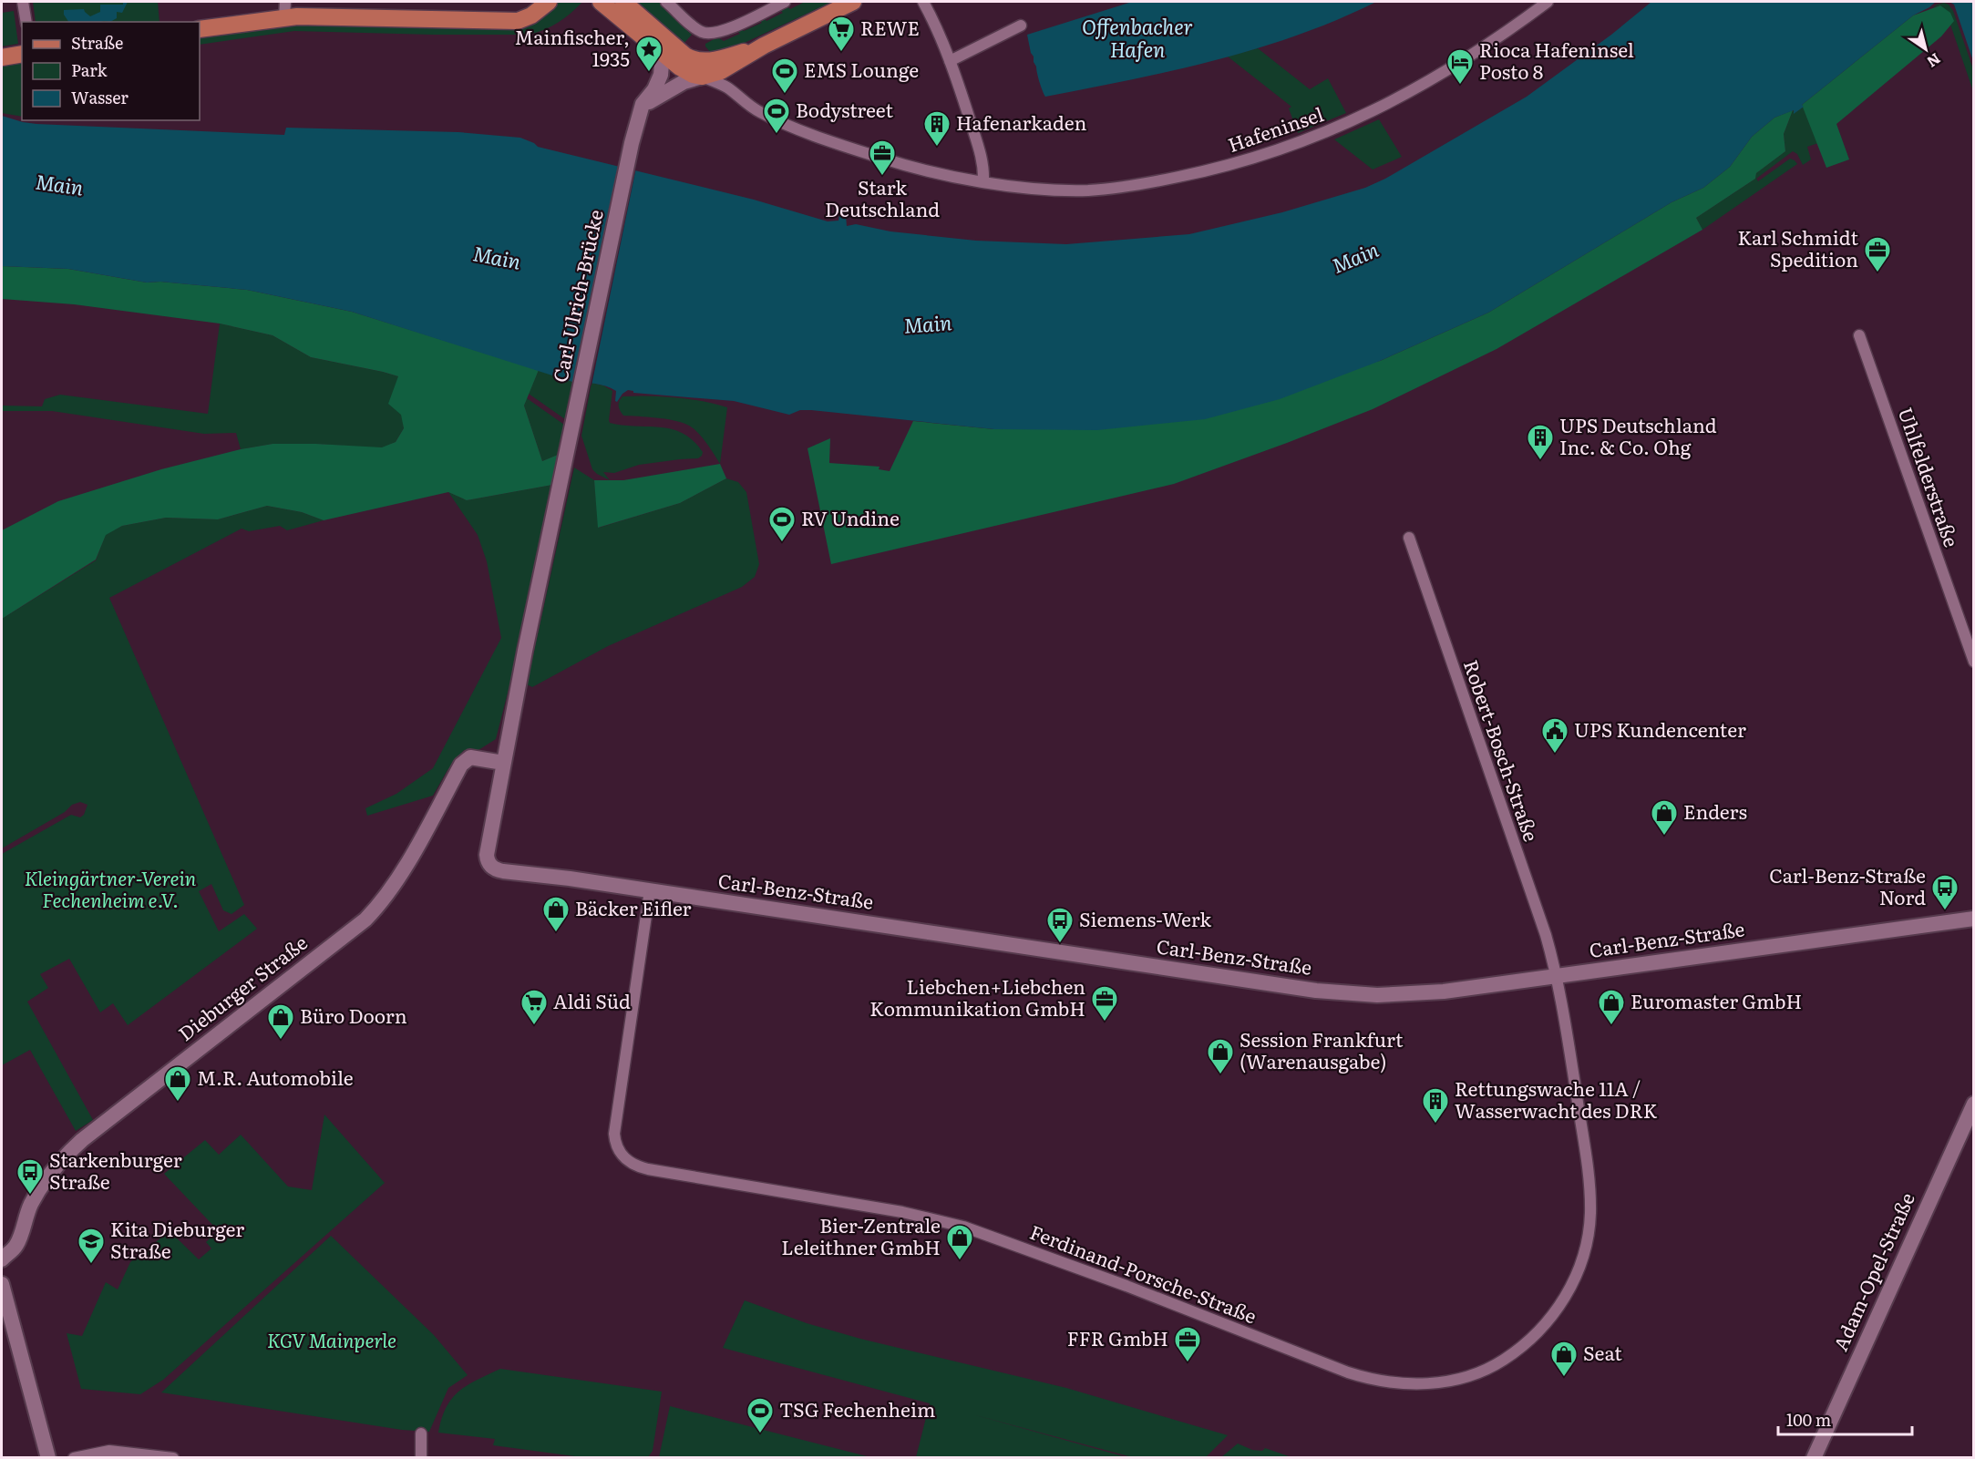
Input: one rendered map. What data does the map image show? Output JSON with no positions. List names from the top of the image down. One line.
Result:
{"streets":{"main road":["Carl-Ulrich-Brücke","Carl-Benz-Straße","Dieburger Straße","Adam-Opel-Straße"],"street":["Hafeninsel","Uhlfelderstraße","Robert-Bosch-Straße","Ferdinand-Porsche-Straße"]},"crossings":[["Carl-Ulrich-Brücke","Carl-Benz-Straße"],["Carl-Ulrich-Brücke","Dieburger Straße"],["Robert-Bosch-Straße","Carl-Benz-Straße"],["Robert-Bosch-Straße","Ferdinand-Porsche-Straße"],["Carl-Benz-Straße","Ferdinand-Porsche-Straße"]],"water":["Offenbacher Hafen","Main"],"parks":["Kleingärtner-Verein Fechenheim e.V.","KGV Mainperle"],"places":{"supermarket":["REWE","Aldi Süd"],"place":["Mainfischer, 1935"],"hotel":["Rioca Hafeninsel Posto 8"],"sports":["EMS Lounge","Bodystreet","RV Undine","TSG Fechenheim"],"building":["Hafenarkaden","UPS Deutschland Inc. & Co. Ohg","Rettungswache 11A / Wasserwacht des DRK"],"office":["Stark Deutschland","Karl Schmidt Spedition","Liebchen+Liebchen Kommunikation GmbH","FFR GmbH"],"public building":["UPS Kundencenter"],"shop":["Enders","Bäcker Eifler","Euromaster GmbH","Büro Doorn","Session Frankfurt (Warenausgabe)","M.R. Automobile","Bier-Zentrale Leleithner GmbH","Seat"],"bus stop":["Carl-Benz-Straße Nord","Siemens-Werk","Starkenburger Straße"],"school or university":["Kita Dieburger Straße"]},"legend":["Straße","Park","Wasser"],"scale_bar":"100 m","north":"bottom right"}
